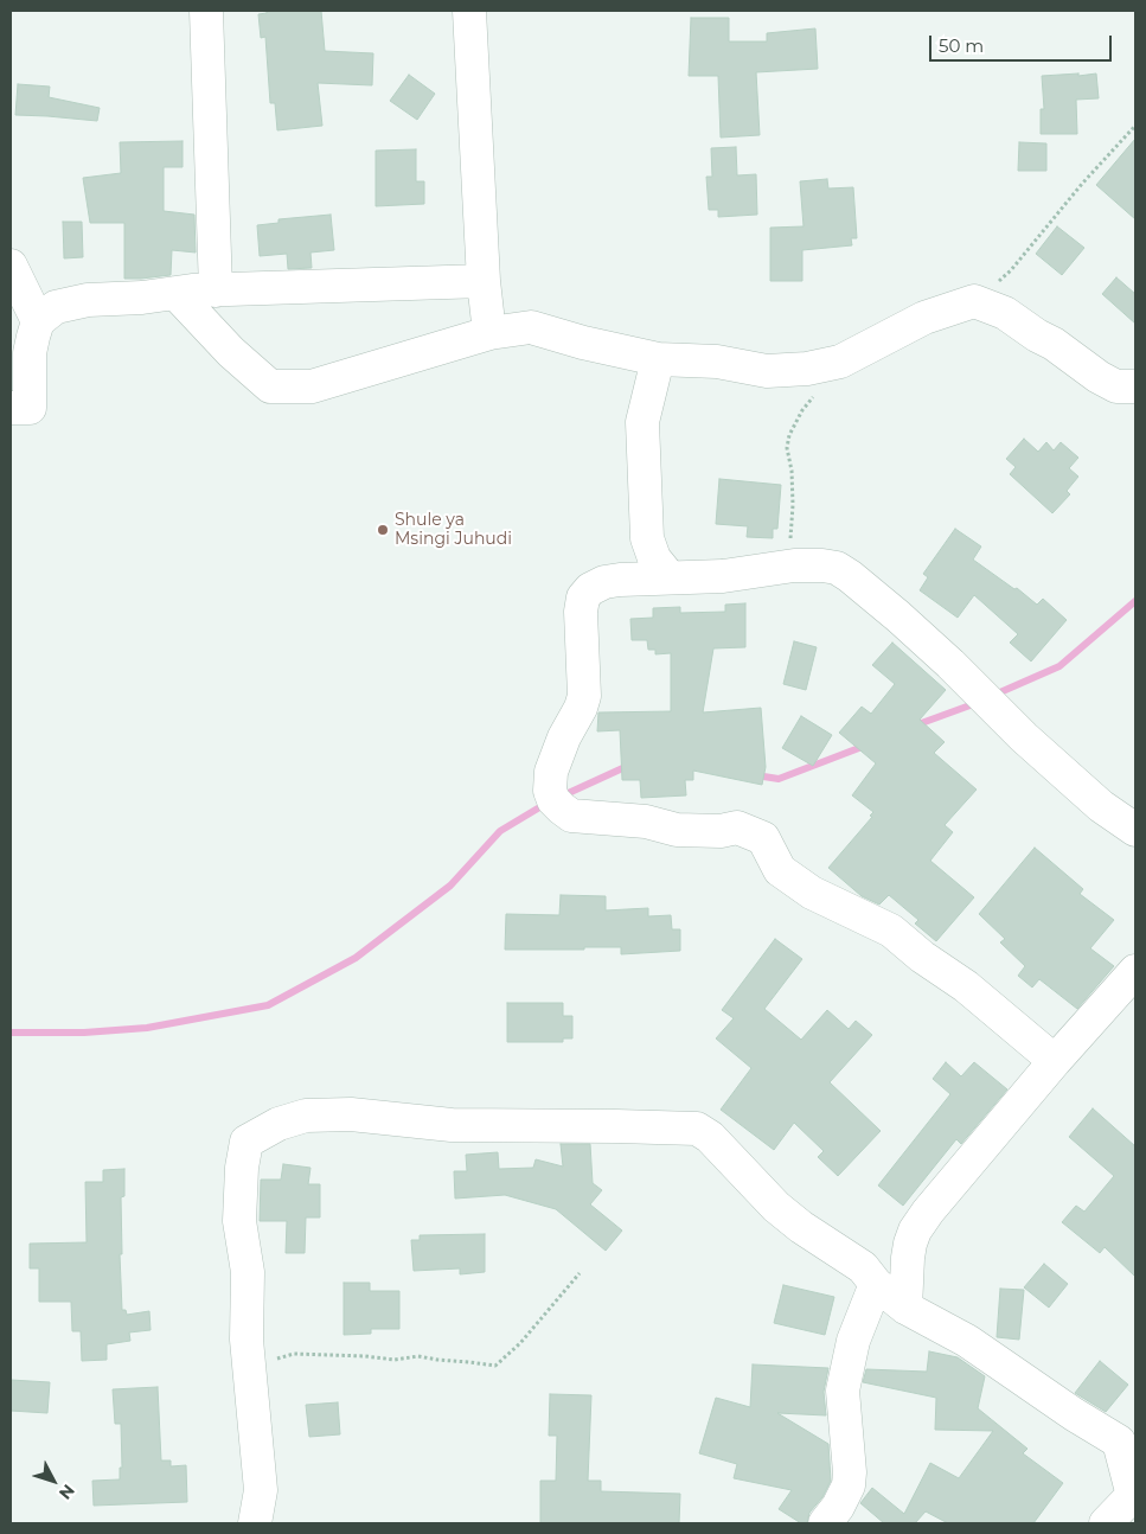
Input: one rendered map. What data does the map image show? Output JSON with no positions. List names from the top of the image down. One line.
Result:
{"places":["Shule ya Msingi Juhudi"],"scale_bar":"50 m","north":"bottom right"}
